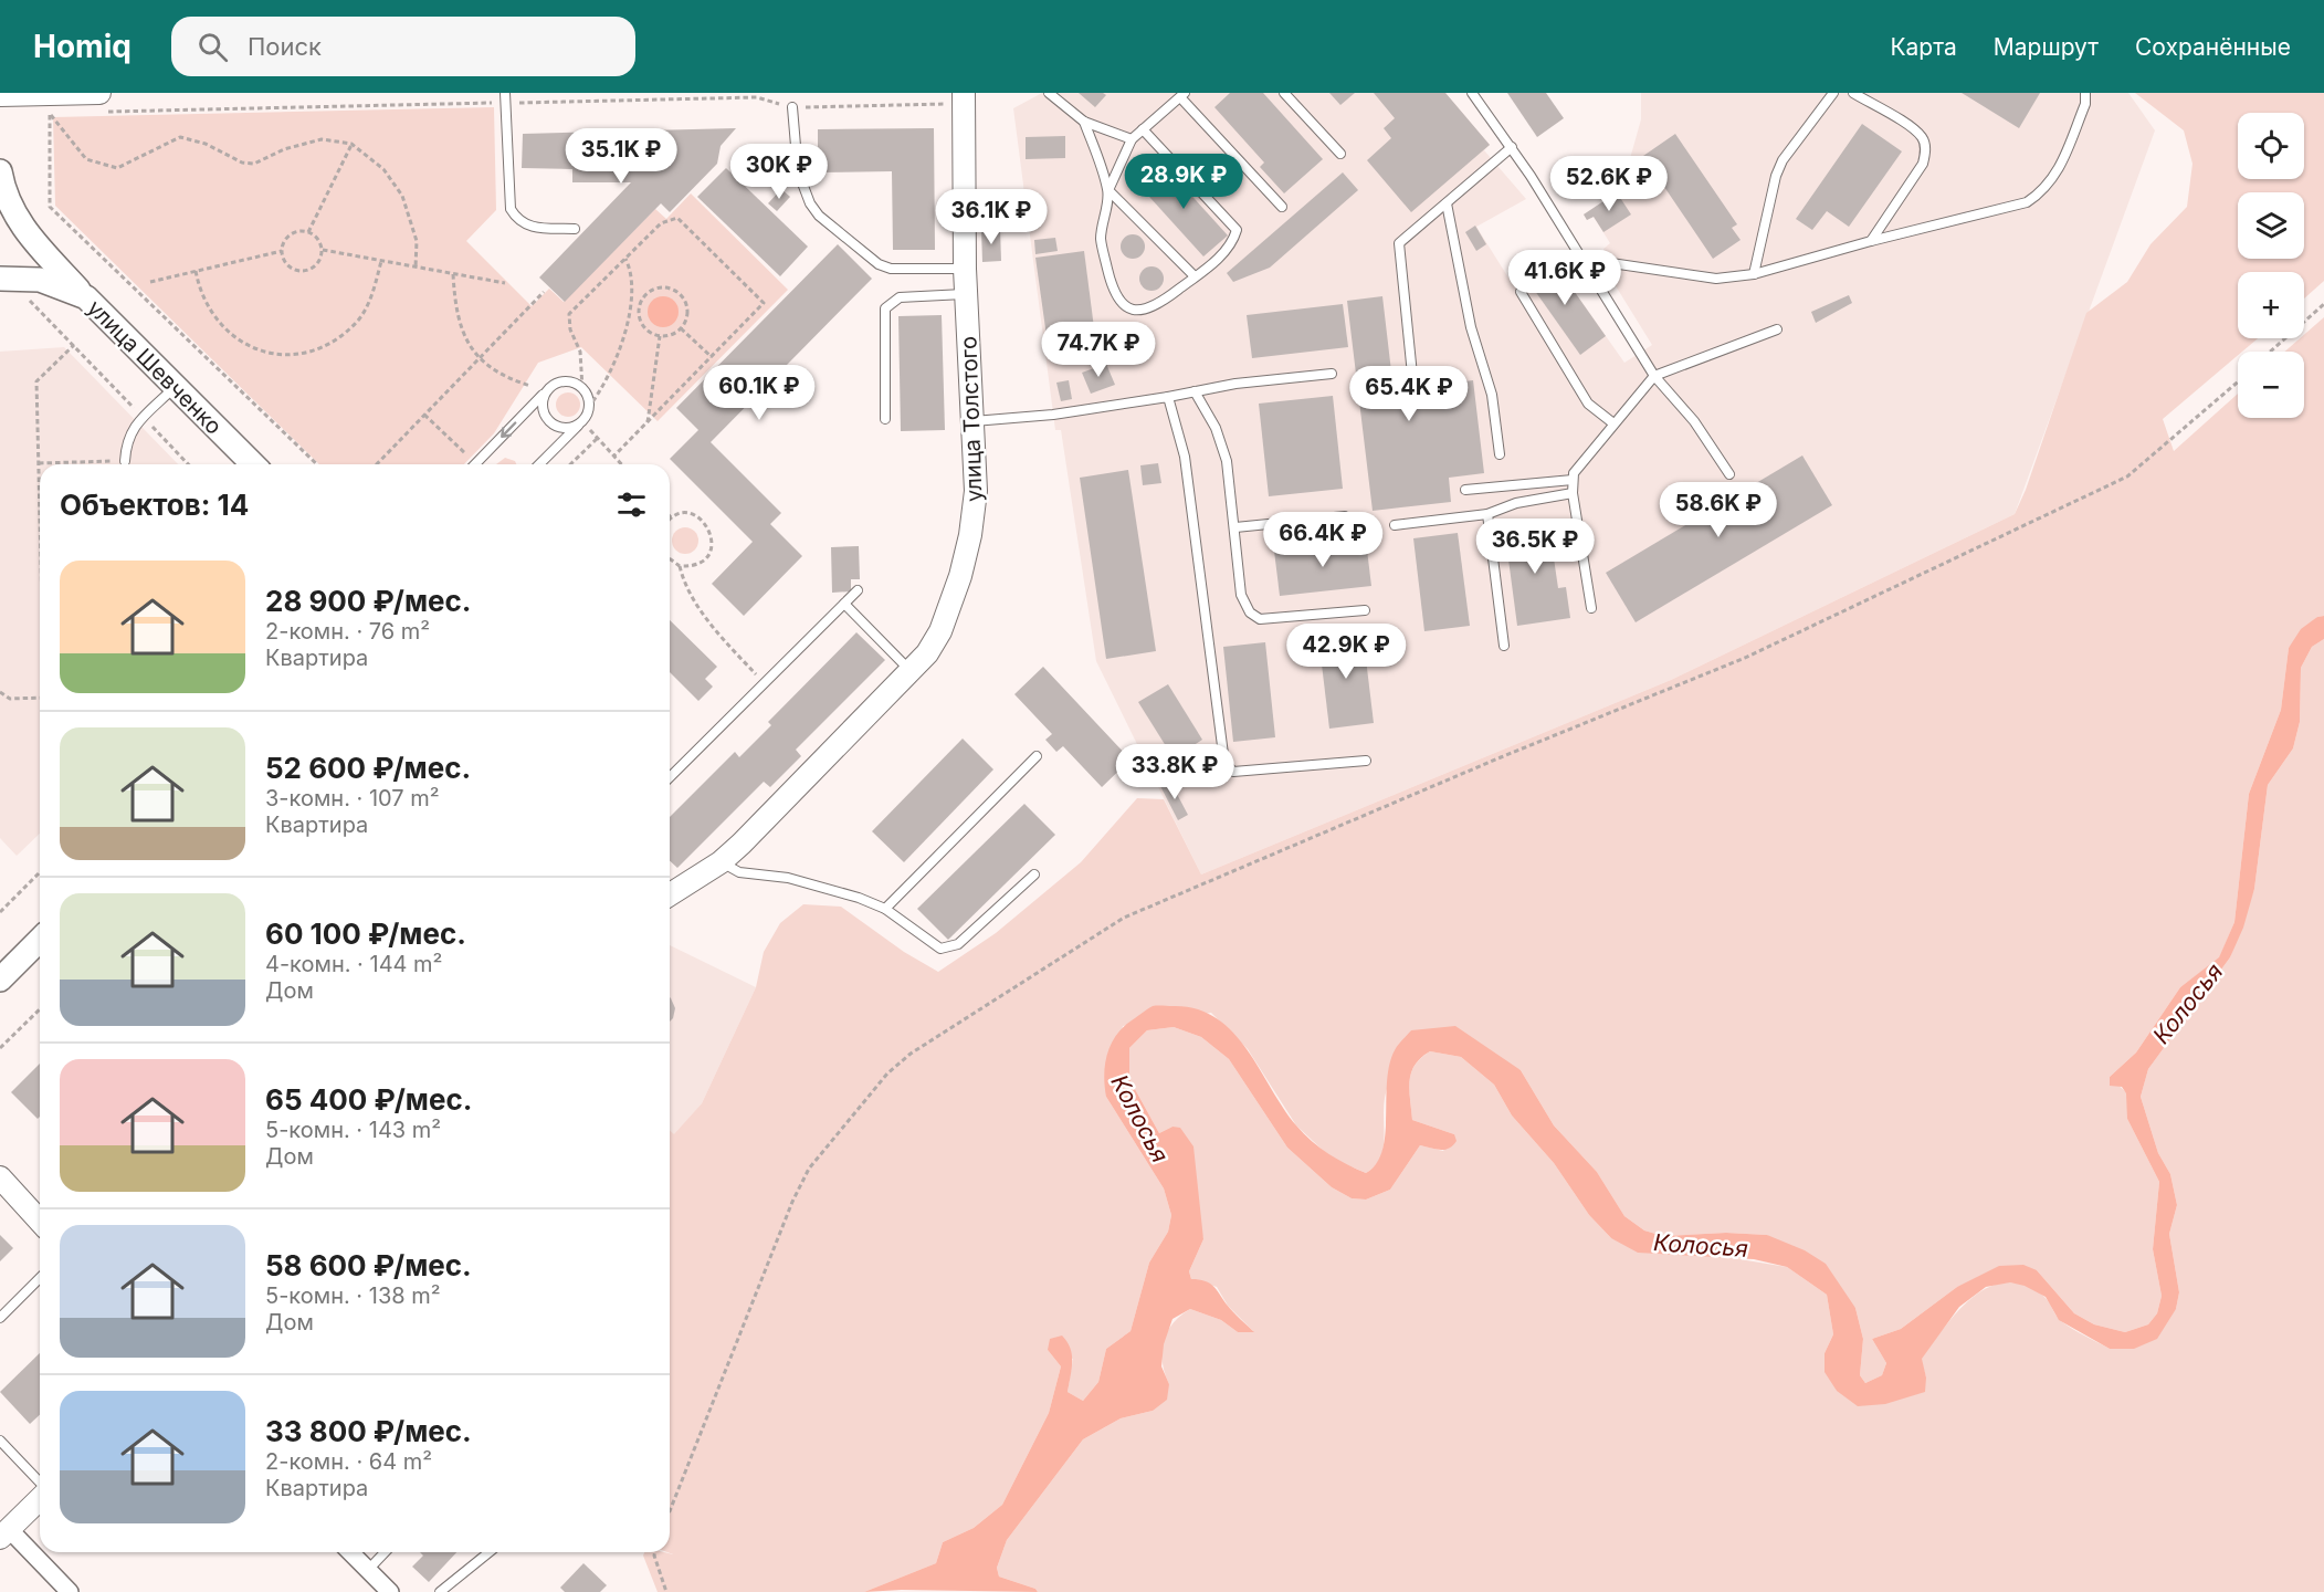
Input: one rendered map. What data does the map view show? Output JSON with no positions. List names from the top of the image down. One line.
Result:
{"streets":{"main road":["улица Шевченко"],"street":["улица Толстого"]},"water":["Колосья"],"page":{"header":"Homiq","search":"Поиск","nav":["Карта","Маршрут","Сохранённые"],"map_buttons":["+","−"],"price":["35.1K ₽","30K ₽","28.9K ₽","52.6K ₽","36.1K ₽","41.6K ₽","74.7K ₽","60.1K ₽","65.4K ₽","58.6K ₽","66.4K ₽","36.5K ₽","42.9K ₽","33.8K ₽"],"heading":"Объектов: 14","list":[{"name":"28 900 ₽/мес.","note":"2-комн. · 76 m² · Квартира"},{"name":"52 600 ₽/мес.","note":"3-комн. · 107 m² · Квартира"},{"name":"60 100 ₽/мес.","note":"4-комн. · 144 m² · Дом"},{"name":"65 400 ₽/мес.","note":"5-комн. · 143 m² · Дом"},{"name":"58 600 ₽/мес.","note":"5-комн. · 138 m² · Дом"},{"name":"33 800 ₽/мес.","note":"2-комн. · 64 m² · Квартира"}]}}
